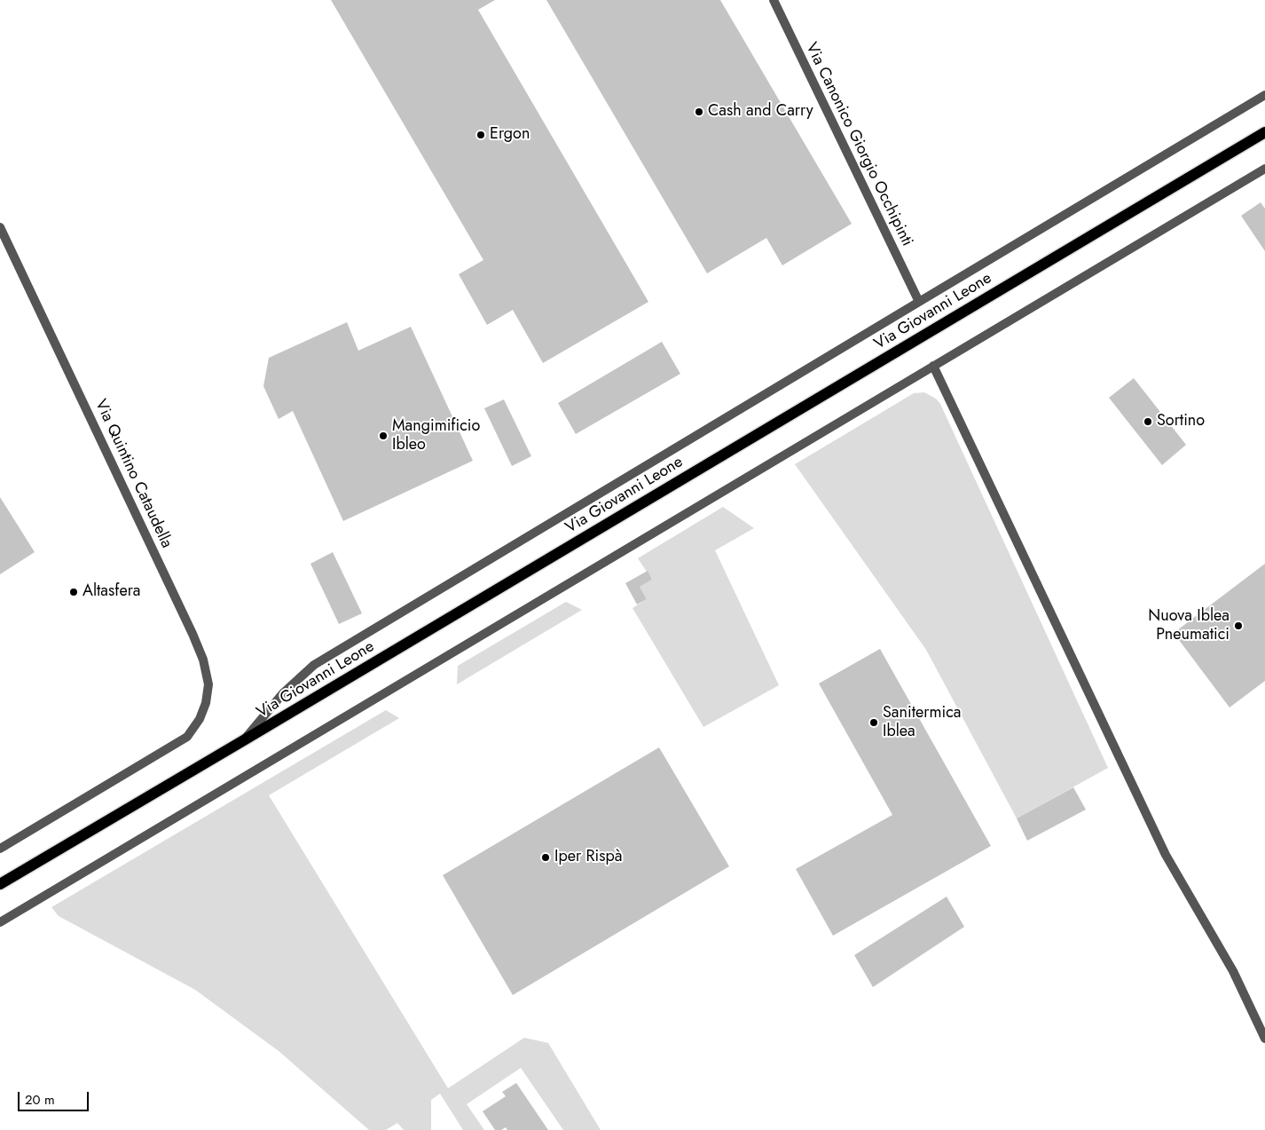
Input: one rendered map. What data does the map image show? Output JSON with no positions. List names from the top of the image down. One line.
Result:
{"streets":{"main road":["Via Giovanni Leone"],"street":["Via Canonico Giorgio Occhipinti","Via Quintino Cataudella"]},"places":["Cash and Carry","Ergon","Sortino","Mangimificio Ibleo","Altasfera","Nuova Iblea Pneumatici","Sanitermica Iblea","Iper Rispà"],"scale_bar":"20 m"}
